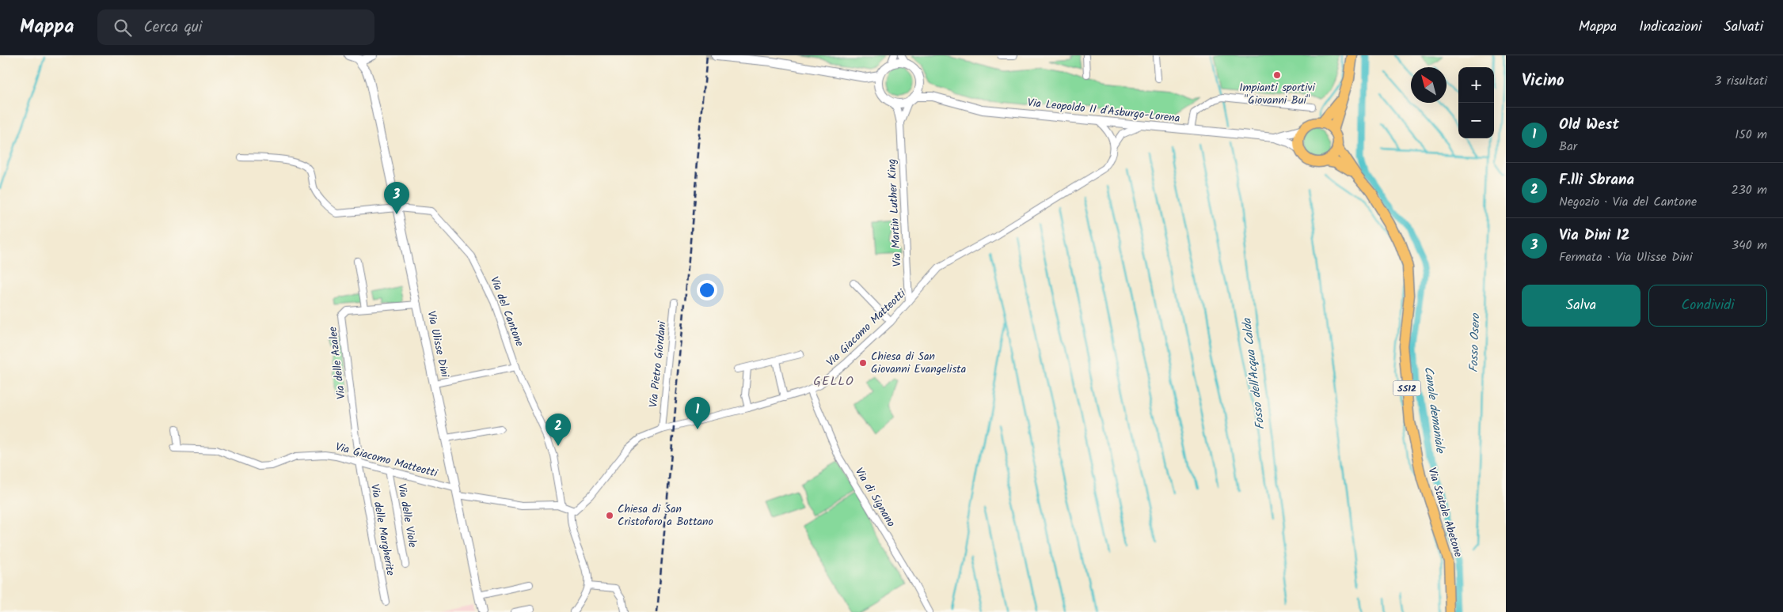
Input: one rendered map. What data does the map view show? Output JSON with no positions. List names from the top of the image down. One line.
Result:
{"streets":{"main road":["SS12","Via Statale Abetone"],"street":["Via Leopoldo II d'Asburgo-Lorena","Via Martin Luther King","Via del Cantone","Via Giacomo Matteotti","Via Ulisse Dini","Via delle Azalee","Via Pietro Giordani","Via di Signano","Via delle Viole","Via delle Margherite"]},"crossings":[["Via Leopoldo II d'Asburgo-Lorena","Via Giacomo Matteotti"],["Via Martin Luther King","Via Giacomo Matteotti"],["Via del Cantone","Via Giacomo Matteotti"],["Via del Cantone","Via Ulisse Dini"],["Via Giacomo Matteotti","Via Ulisse Dini"],["Via Giacomo Matteotti","Via delle Azalee"],["Via Giacomo Matteotti","Via Pietro Giordani"],["Via Giacomo Matteotti","Via di Signano"],["Via Giacomo Matteotti","Via delle Viole"],["Via Giacomo Matteotti","Via delle Margherite"],["Via Ulisse Dini","Via delle Azalee"],["Via delle Azalee","Via delle Margherite"]],"districts":["GELLO"],"water":["Fosso Osero","Fosso dell'Acqua Calda","Canale demaniale"],"places":["Impianti sportivi \"Giovanni Bui\"","Chiesa di San Giovanni Evangelista","Chiesa di San Cristoforo a Bottano"],"north":"top left","page":{"header":"Mappa","search":"Cerca qui","nav":["Mappa","Indicazioni","Salvati"],"heading":["Vicino","3 risultati"],"map_buttons":["+","−"],"list":[{"mark":"1","name":"Old West","note":"Bar","value":"150 m"},{"mark":"2","name":"F.lli Sbrana","note":"Negozio · Via del Cantone","value":"230 m"},{"mark":"3","name":"Via Dini 12","note":"Fermata · Via Ulisse Dini","value":"340 m"}],"pins":["3","1","2"],"buttons":["Salva","Condividi"]}}
